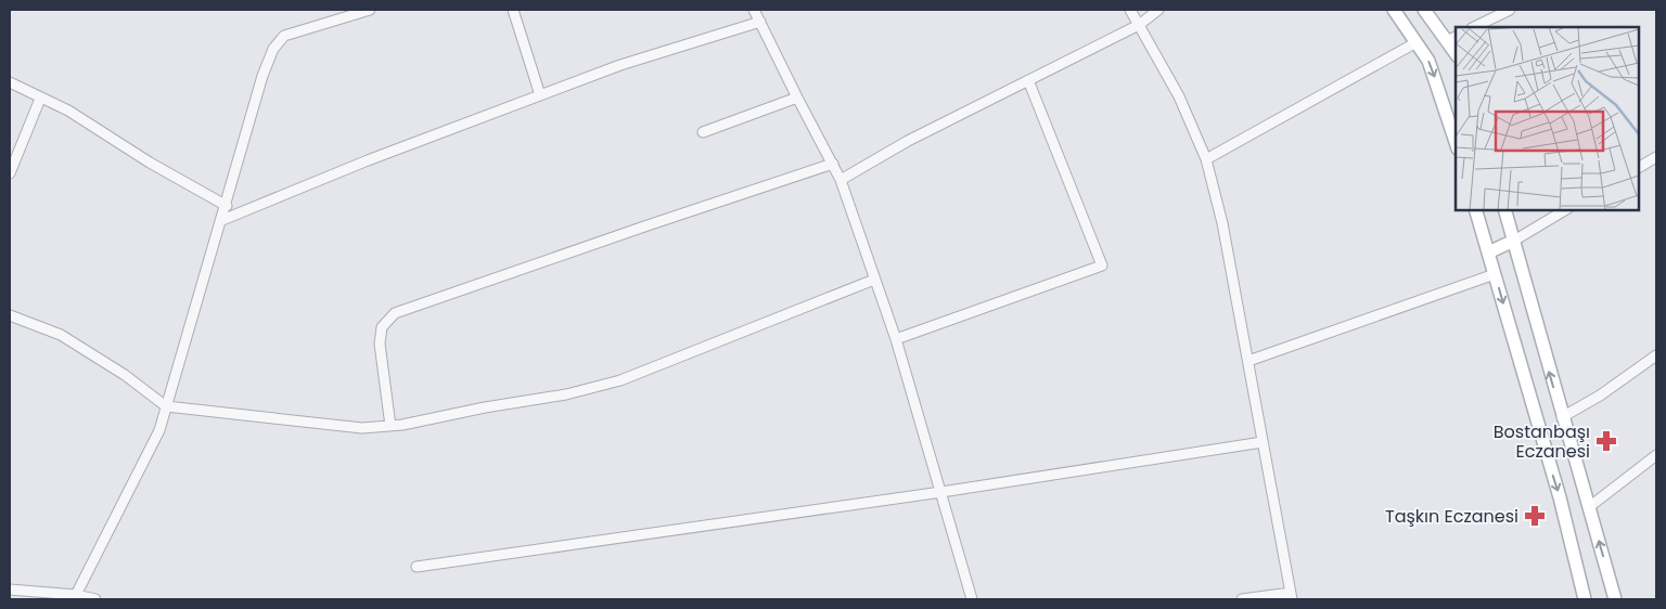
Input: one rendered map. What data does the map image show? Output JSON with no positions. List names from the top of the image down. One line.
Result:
{"places":{"pharmacy":["Bostanbaşı Eczanesi","Taşkın Eczanesi"]}}
